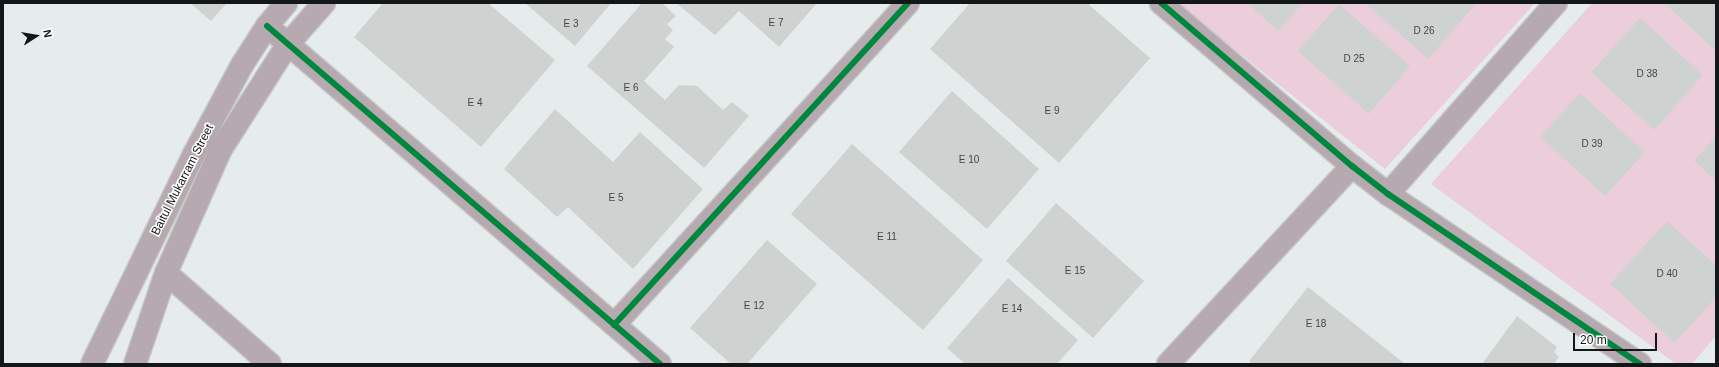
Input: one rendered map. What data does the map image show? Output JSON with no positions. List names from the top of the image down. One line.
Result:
{"streets":{"street":["Baitul Mukarram Street"]},"house_numbers":["E 7","E 3","D 26","D 25","D 38","E 6","E 4","E 9","D 39","E 10","E 5","E 11","E 15","D 40","E 12","E 14","E 18"],"scale_bar":"20 m","north":"right"}
